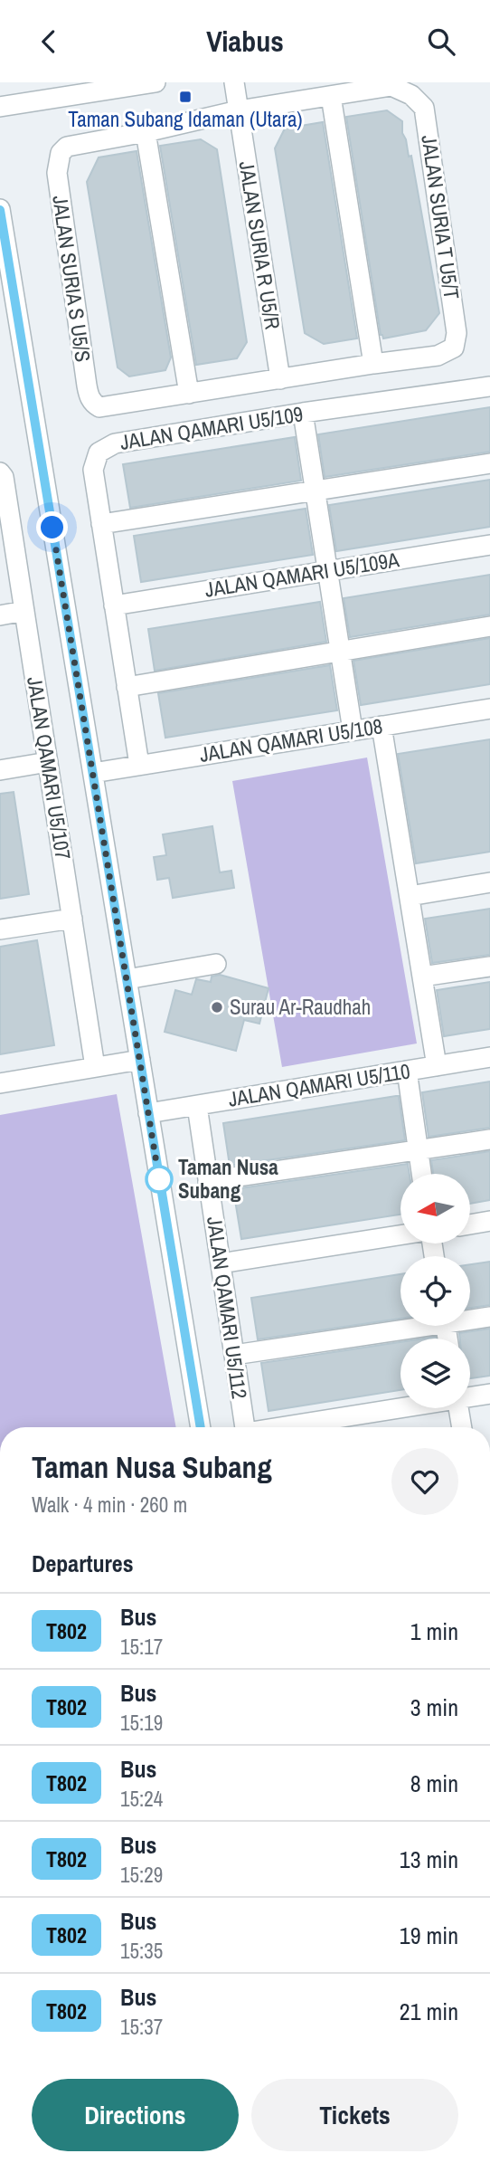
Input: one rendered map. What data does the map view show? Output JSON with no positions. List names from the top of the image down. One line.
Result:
{"streets":{"street":["JALAN SURIA T U5/T","JALAN SURIA R U5/R","JALAN SURIA S U5/S","JALAN QAMARI U5/109","JALAN QAMARI U5/109A","JALAN QAMARI U5/108","JALAN QAMARI U5/107","JALAN QAMARI U5/110","JALAN QAMARI U5/112"]},"crossings":[["JALAN QAMARI U5/109","JALAN QAMARI U5/109A"],["JALAN QAMARI U5/109","JALAN QAMARI U5/108"],["JALAN QAMARI U5/110","JALAN QAMARI U5/112"]],"places":{"transit":["Taman Subang Idaman (Utara)"],"other":["Surau Ar-Raudhah","Taman Nusa Subang"]},"lines":["bus line T802"],"north":"left","page":{"header":"Viabus","heading":[["Taman Nusa Subang","Walk · 4 min · 260 m"],"Departures"],"list":[{"mark":"T802","name":"Bus","note":"15:17","value":"1 min"},{"mark":"T802","name":"Bus","note":"15:19","value":"3 min"},{"mark":"T802","name":"Bus","note":"15:24","value":"8 min"},{"mark":"T802","name":"Bus","note":"15:29","value":"13 min"},{"mark":"T802","name":"Bus","note":"15:35","value":"19 min"},{"mark":"T802","name":"Bus","note":"15:37","value":"21 min"}],"buttons":["Directions","Tickets"]}}
